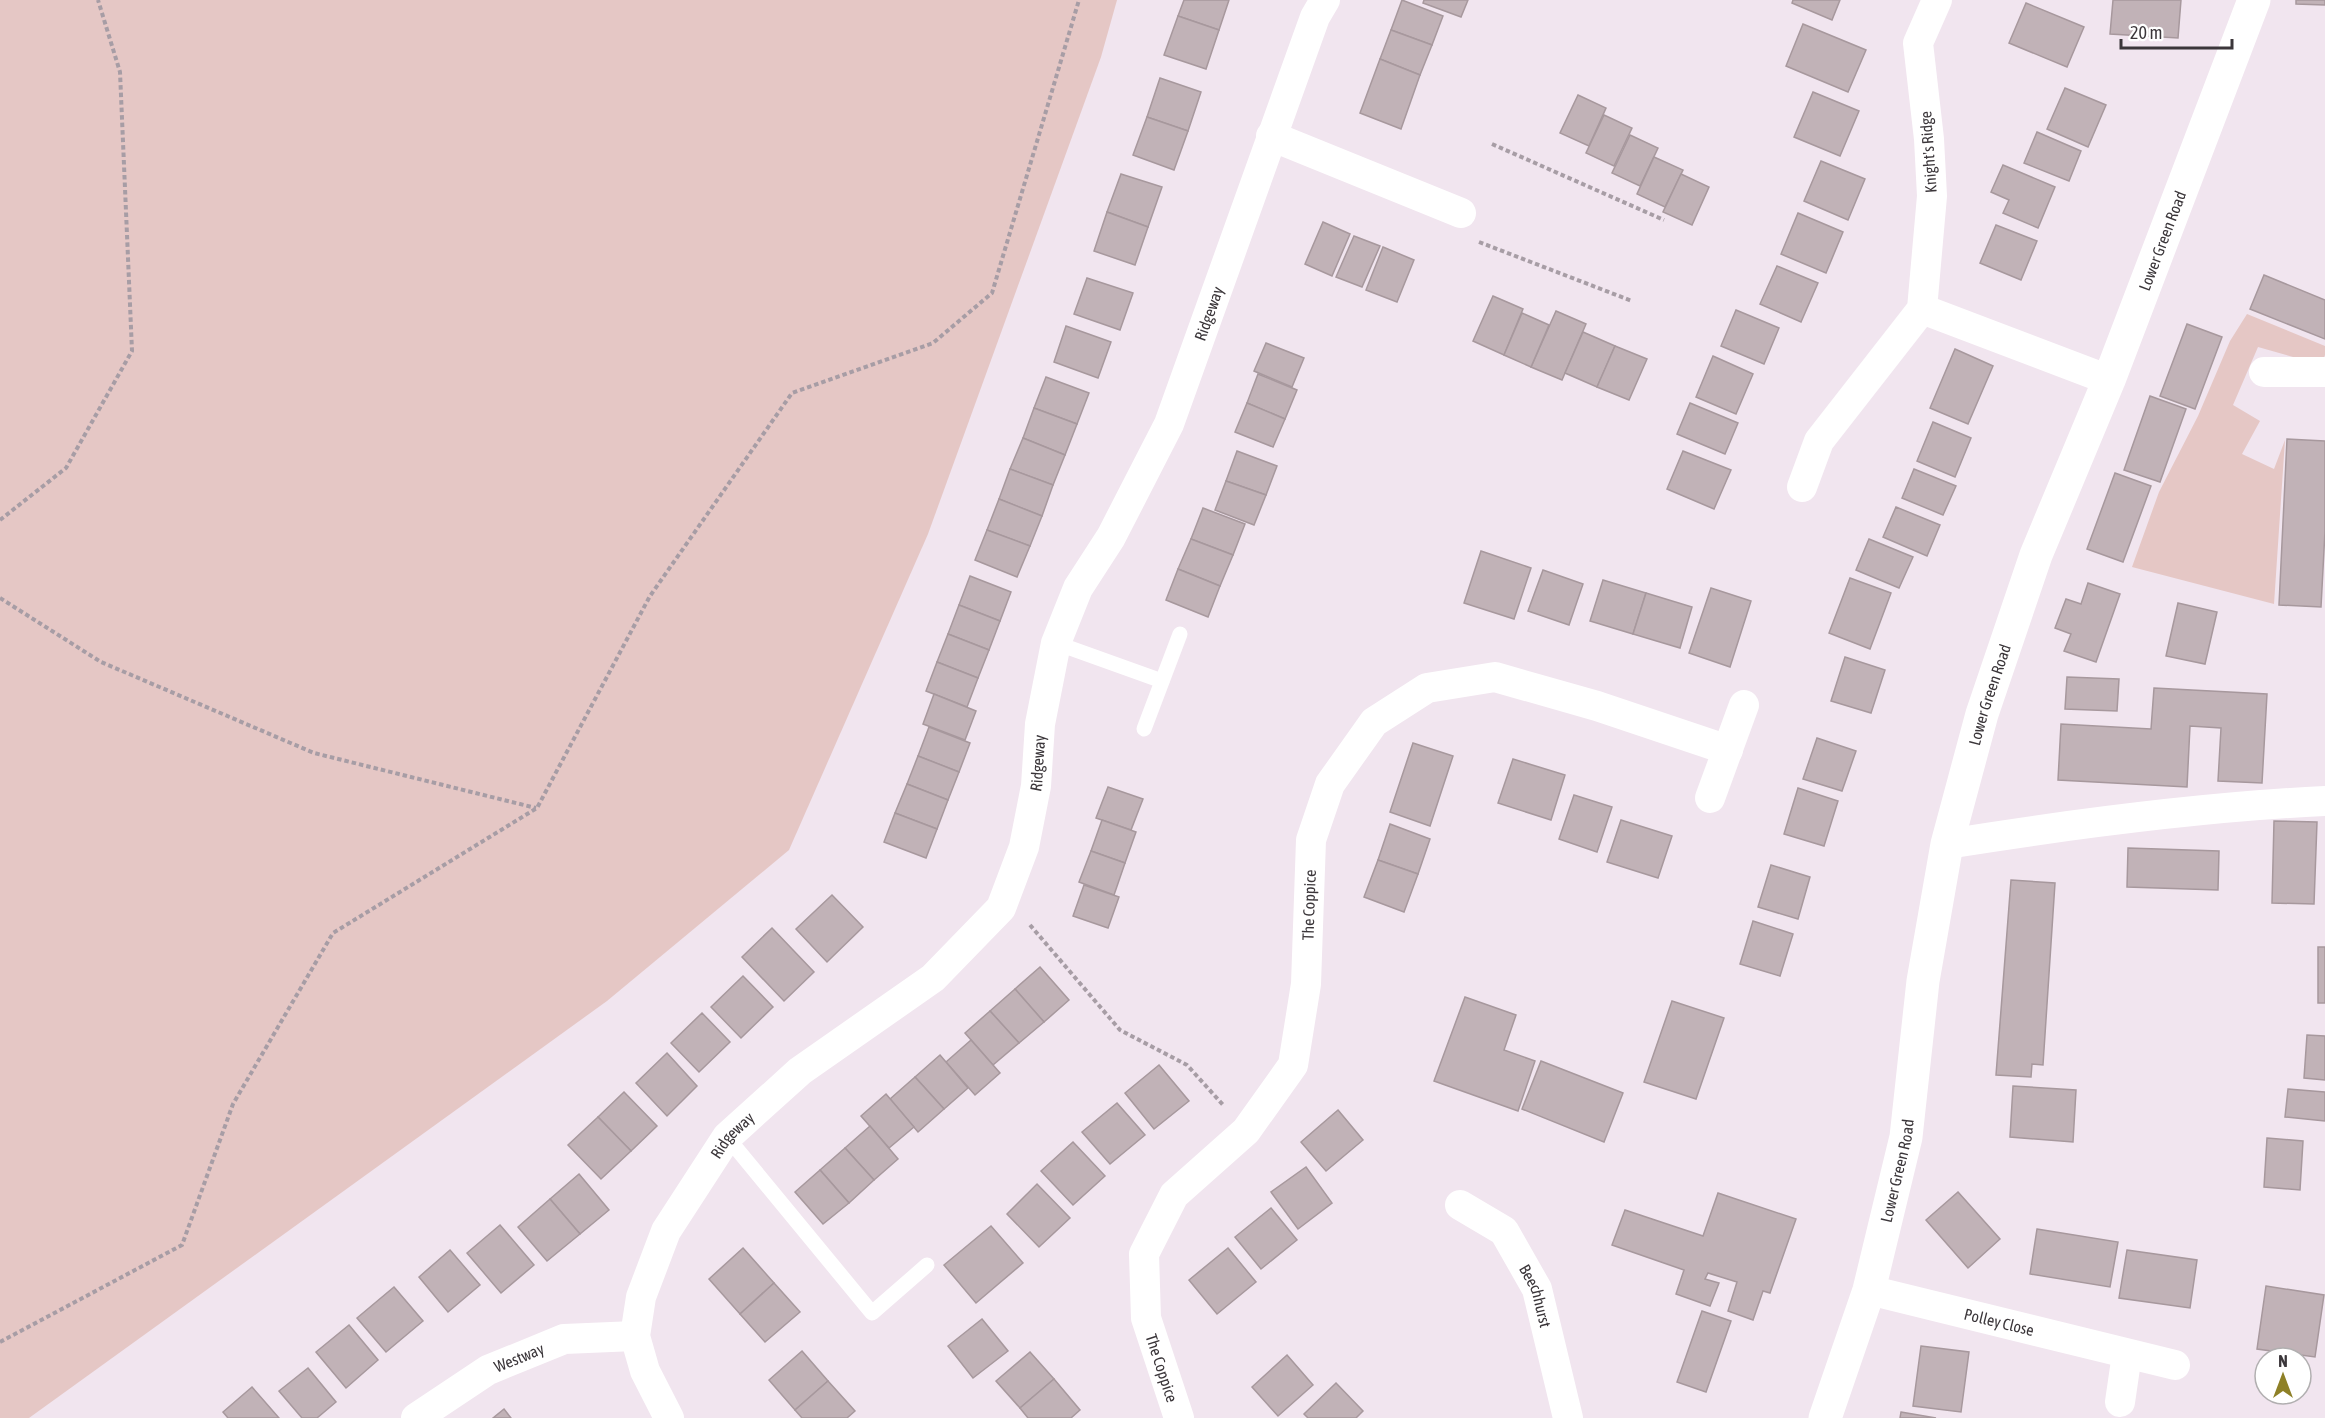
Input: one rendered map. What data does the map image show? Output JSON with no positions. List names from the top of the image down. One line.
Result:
{"streets":{"street":["Knight's Ridge","Lower Green Road","Ridgeway","The Coppice","Beechhurst","Polley Close","Westway"]},"crossings":[["Lower Green Road","Polley Close"],["Ridgeway","Westway"]],"scale_bar":"20 m","north":"top"}
